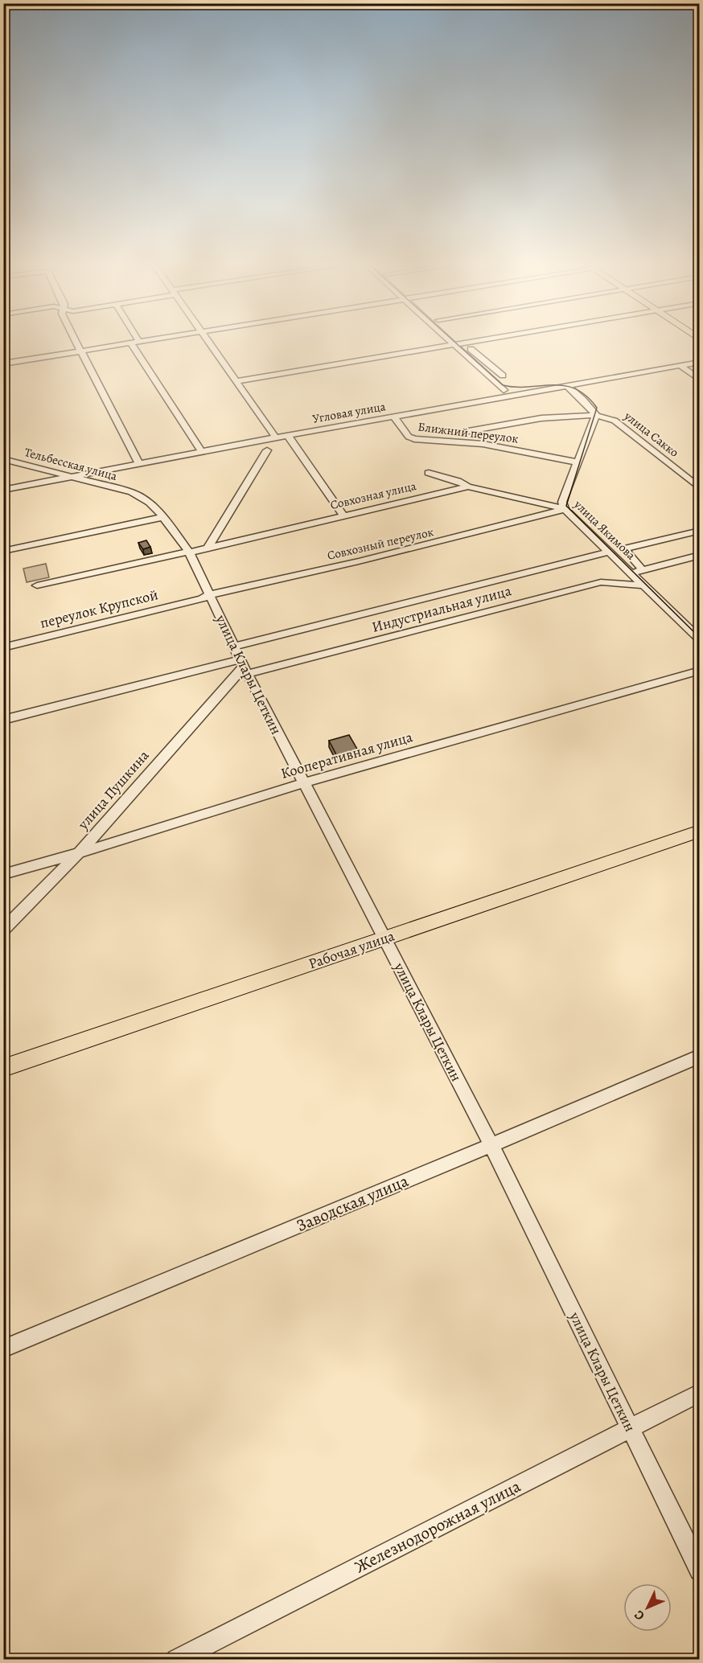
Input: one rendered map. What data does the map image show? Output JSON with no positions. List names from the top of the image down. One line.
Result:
{"streets":{"main road":["Рабочая улица"],"street":["Угловая улица","Ближний переулок","улица Сакко","Тельбесская улица","Совхозная улица","улица Якимова","Совхозный переулок","переулок Крупской","Индустриальная улица","улица Клары Цеткин","Кооперативная улица","улица Пушкина","Заводская улица","Железнодорожная улица"]},"crossings":[["Угловая улица","Ближний переулок"],["Угловая улица","улица Сакко"],["Угловая улица","Тельбесская улица"],["Ближний переулок","улица Сакко"],["Ближний переулок","улица Якимова"],["улица Сакко","улица Якимова"],["Тельбесская улица","улица Клары Цеткин"],["Совхозная улица","улица Якимова"],["Совхозная улица","Совхозный переулок"],["Совхозная улица","улица Клары Цеткин"],["улица Якимова","Совхозный переулок"],["улица Якимова","Индустриальная улица"],["Совхозный переулок","переулок Крупской"],["Совхозный переулок","улица Клары Цеткин"],["переулок Крупской","улица Клары Цеткин"],["Индустриальная улица","улица Клары Цеткин"],["Индустриальная улица","улица Пушкина"],["улица Клары Цеткин","Кооперативная улица"],["улица Клары Цеткин","улица Пушкина"],["улица Клары Цеткин","Рабочая улица"],["улица Клары Цеткин","Заводская улица"],["улица Клары Цеткин","Железнодорожная улица"],["Кооперативная улица","улица Пушкина"]],"north":"bottom left"}
